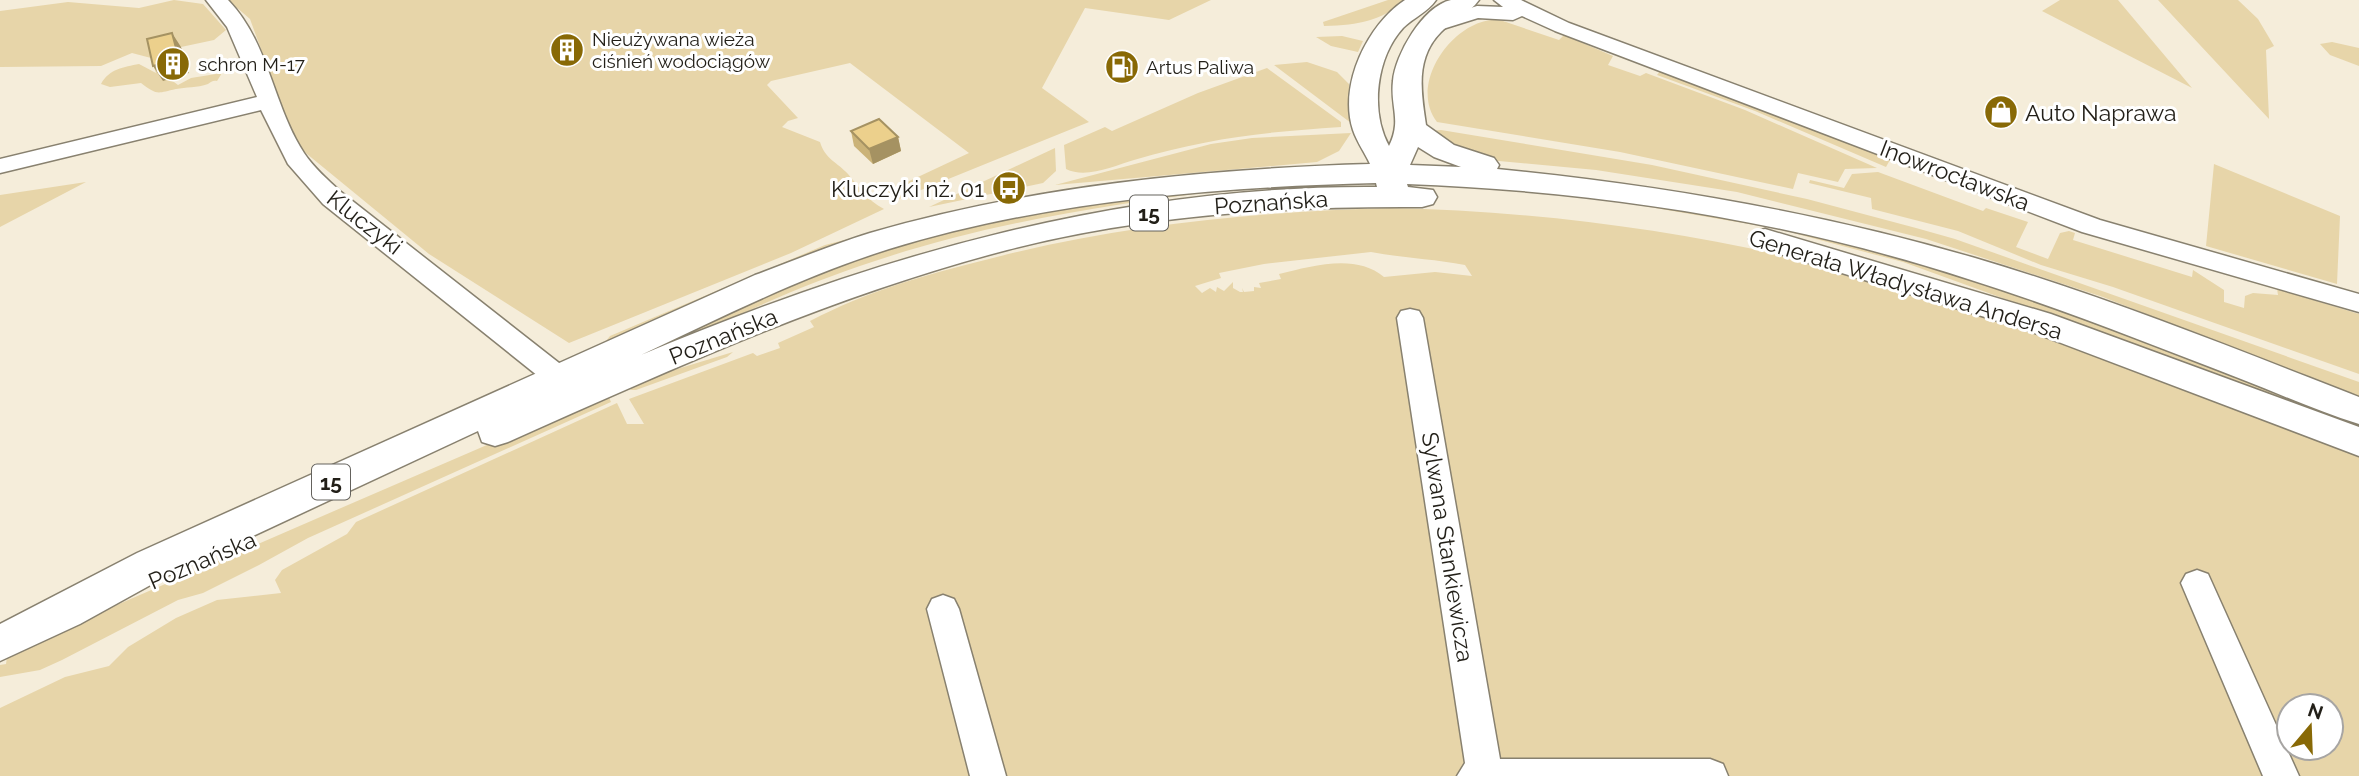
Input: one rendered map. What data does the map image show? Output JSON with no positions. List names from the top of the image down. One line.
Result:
{"streets":{"main road":["Poznańska","15","Generała Władysława Andersa"],"street":["Inowrocławska","Kluczyki","Sylwana Stankiewicza"]},"crossings":[["Poznańska","Kluczyki"],["Poznańska","Generała Władysława Andersa"]],"places":{"building":["Nieużywana wieża ciśnień wodociągów","schron M-17"],"fuel station":["Artus Paliwa"],"shop":["Auto Naprawa"],"bus stop":["Kluczyki nż. 01"]},"north":"top"}
